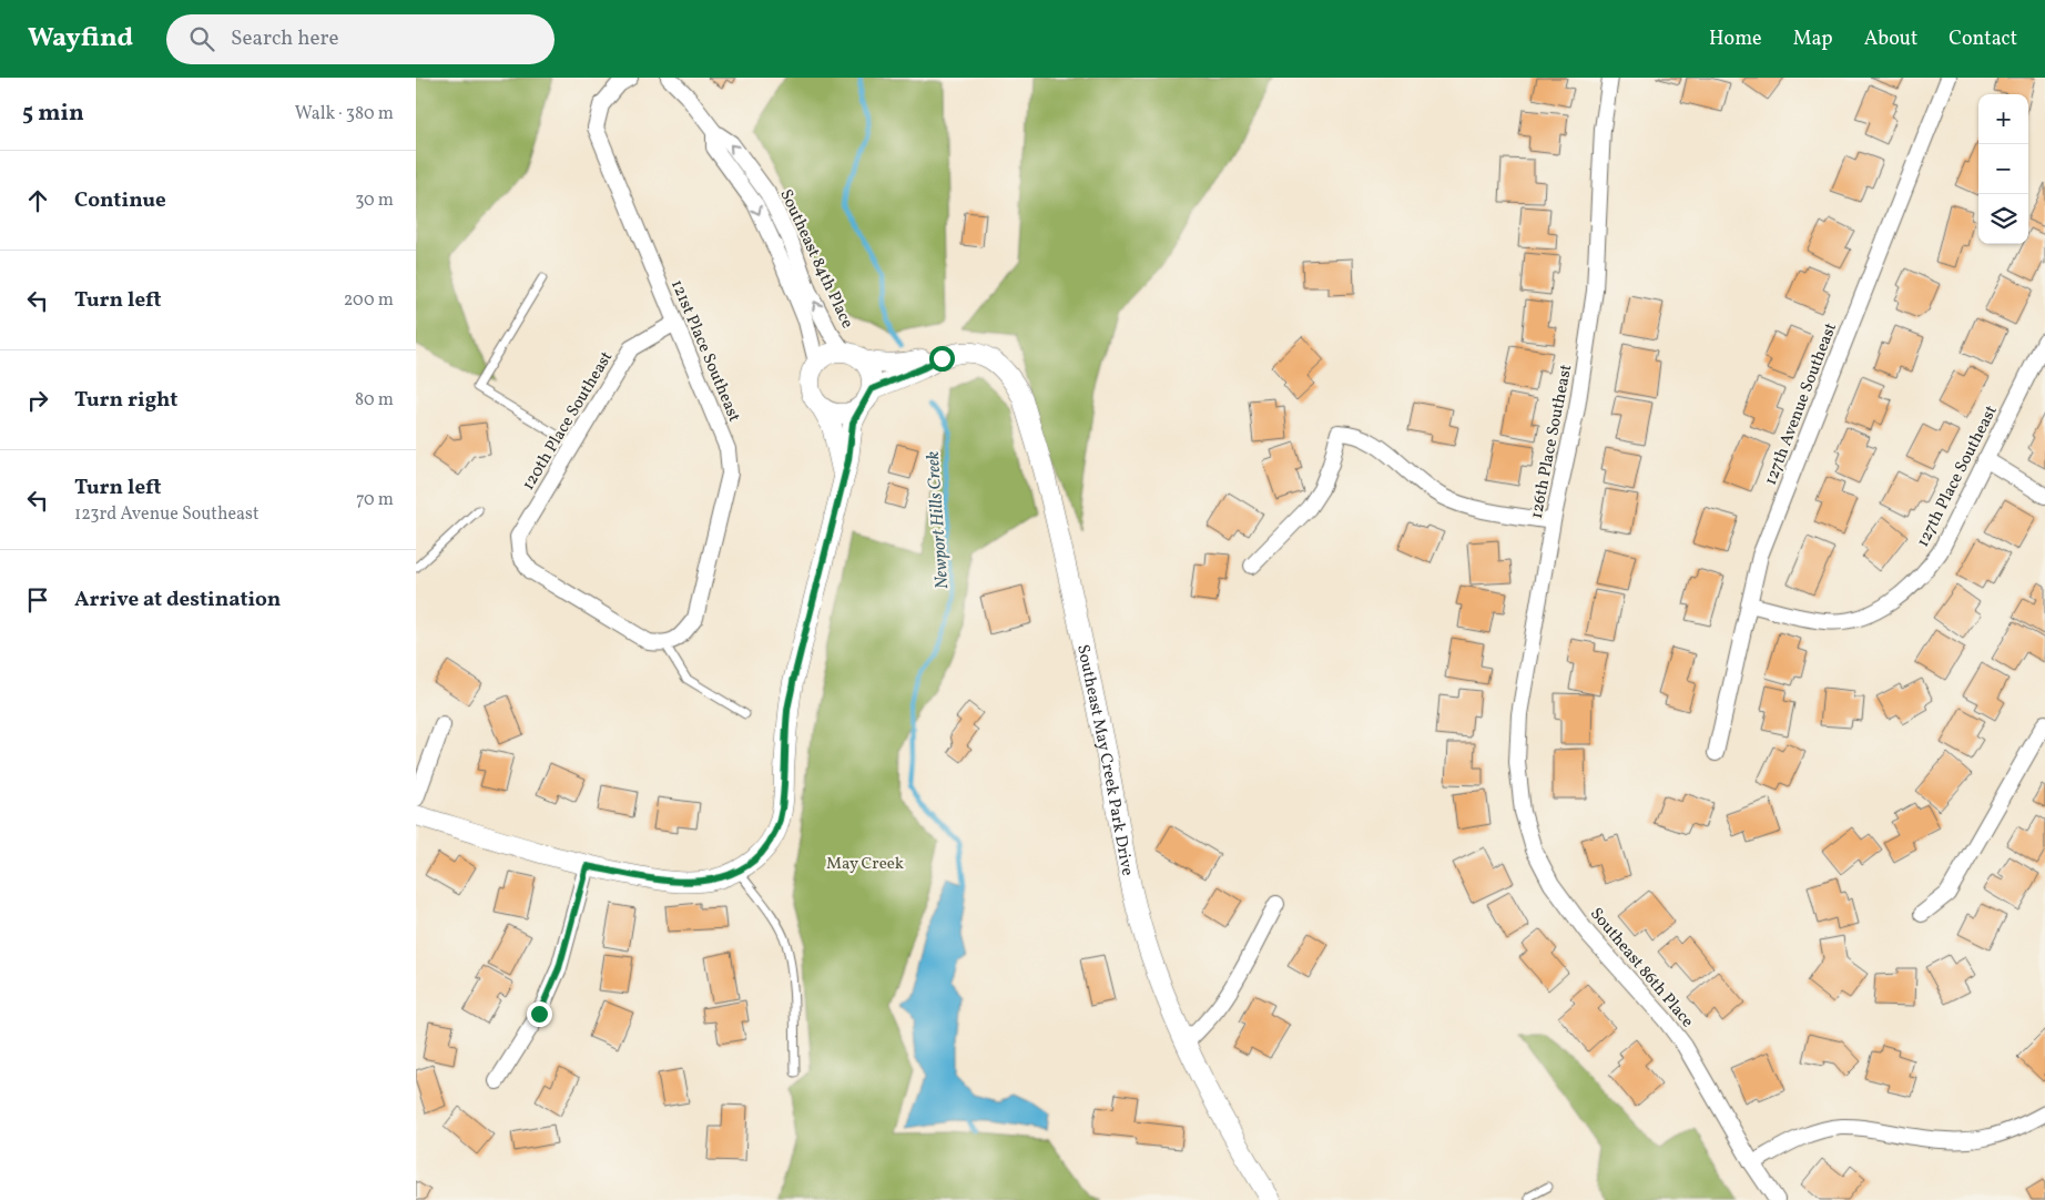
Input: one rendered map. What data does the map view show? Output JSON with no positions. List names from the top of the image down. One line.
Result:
{"streets":{"street":["Southeast 84th Place","121st Place Southeast","127th Avenue Southeast","120th Place Southeast","126th Place Southeast","127th Place Southeast","Southeast May Creek Park Drive","Southeast 86th Place"]},"crossings":[["Southeast 84th Place","Southeast May Creek Park Drive"],["121st Place Southeast","120th Place Southeast"],["127th Avenue Southeast","127th Place Southeast"],["126th Place Southeast","Southeast 86th Place"]],"water":["Newport Hills Creek"],"parks":["May Creek"],"page":{"header":"Wayfind","search":"Search here","nav":["Home","Map","About","Contact"],"heading":["5 min","Walk · 380 m"],"map_buttons":["+","−"],"list":[["Continue","30 m"],["Turn left","200 m"],["Turn right","80 m"],["Turn left","123rd Avenue Southeast","70 m"],"Arrive at destination"]}}
